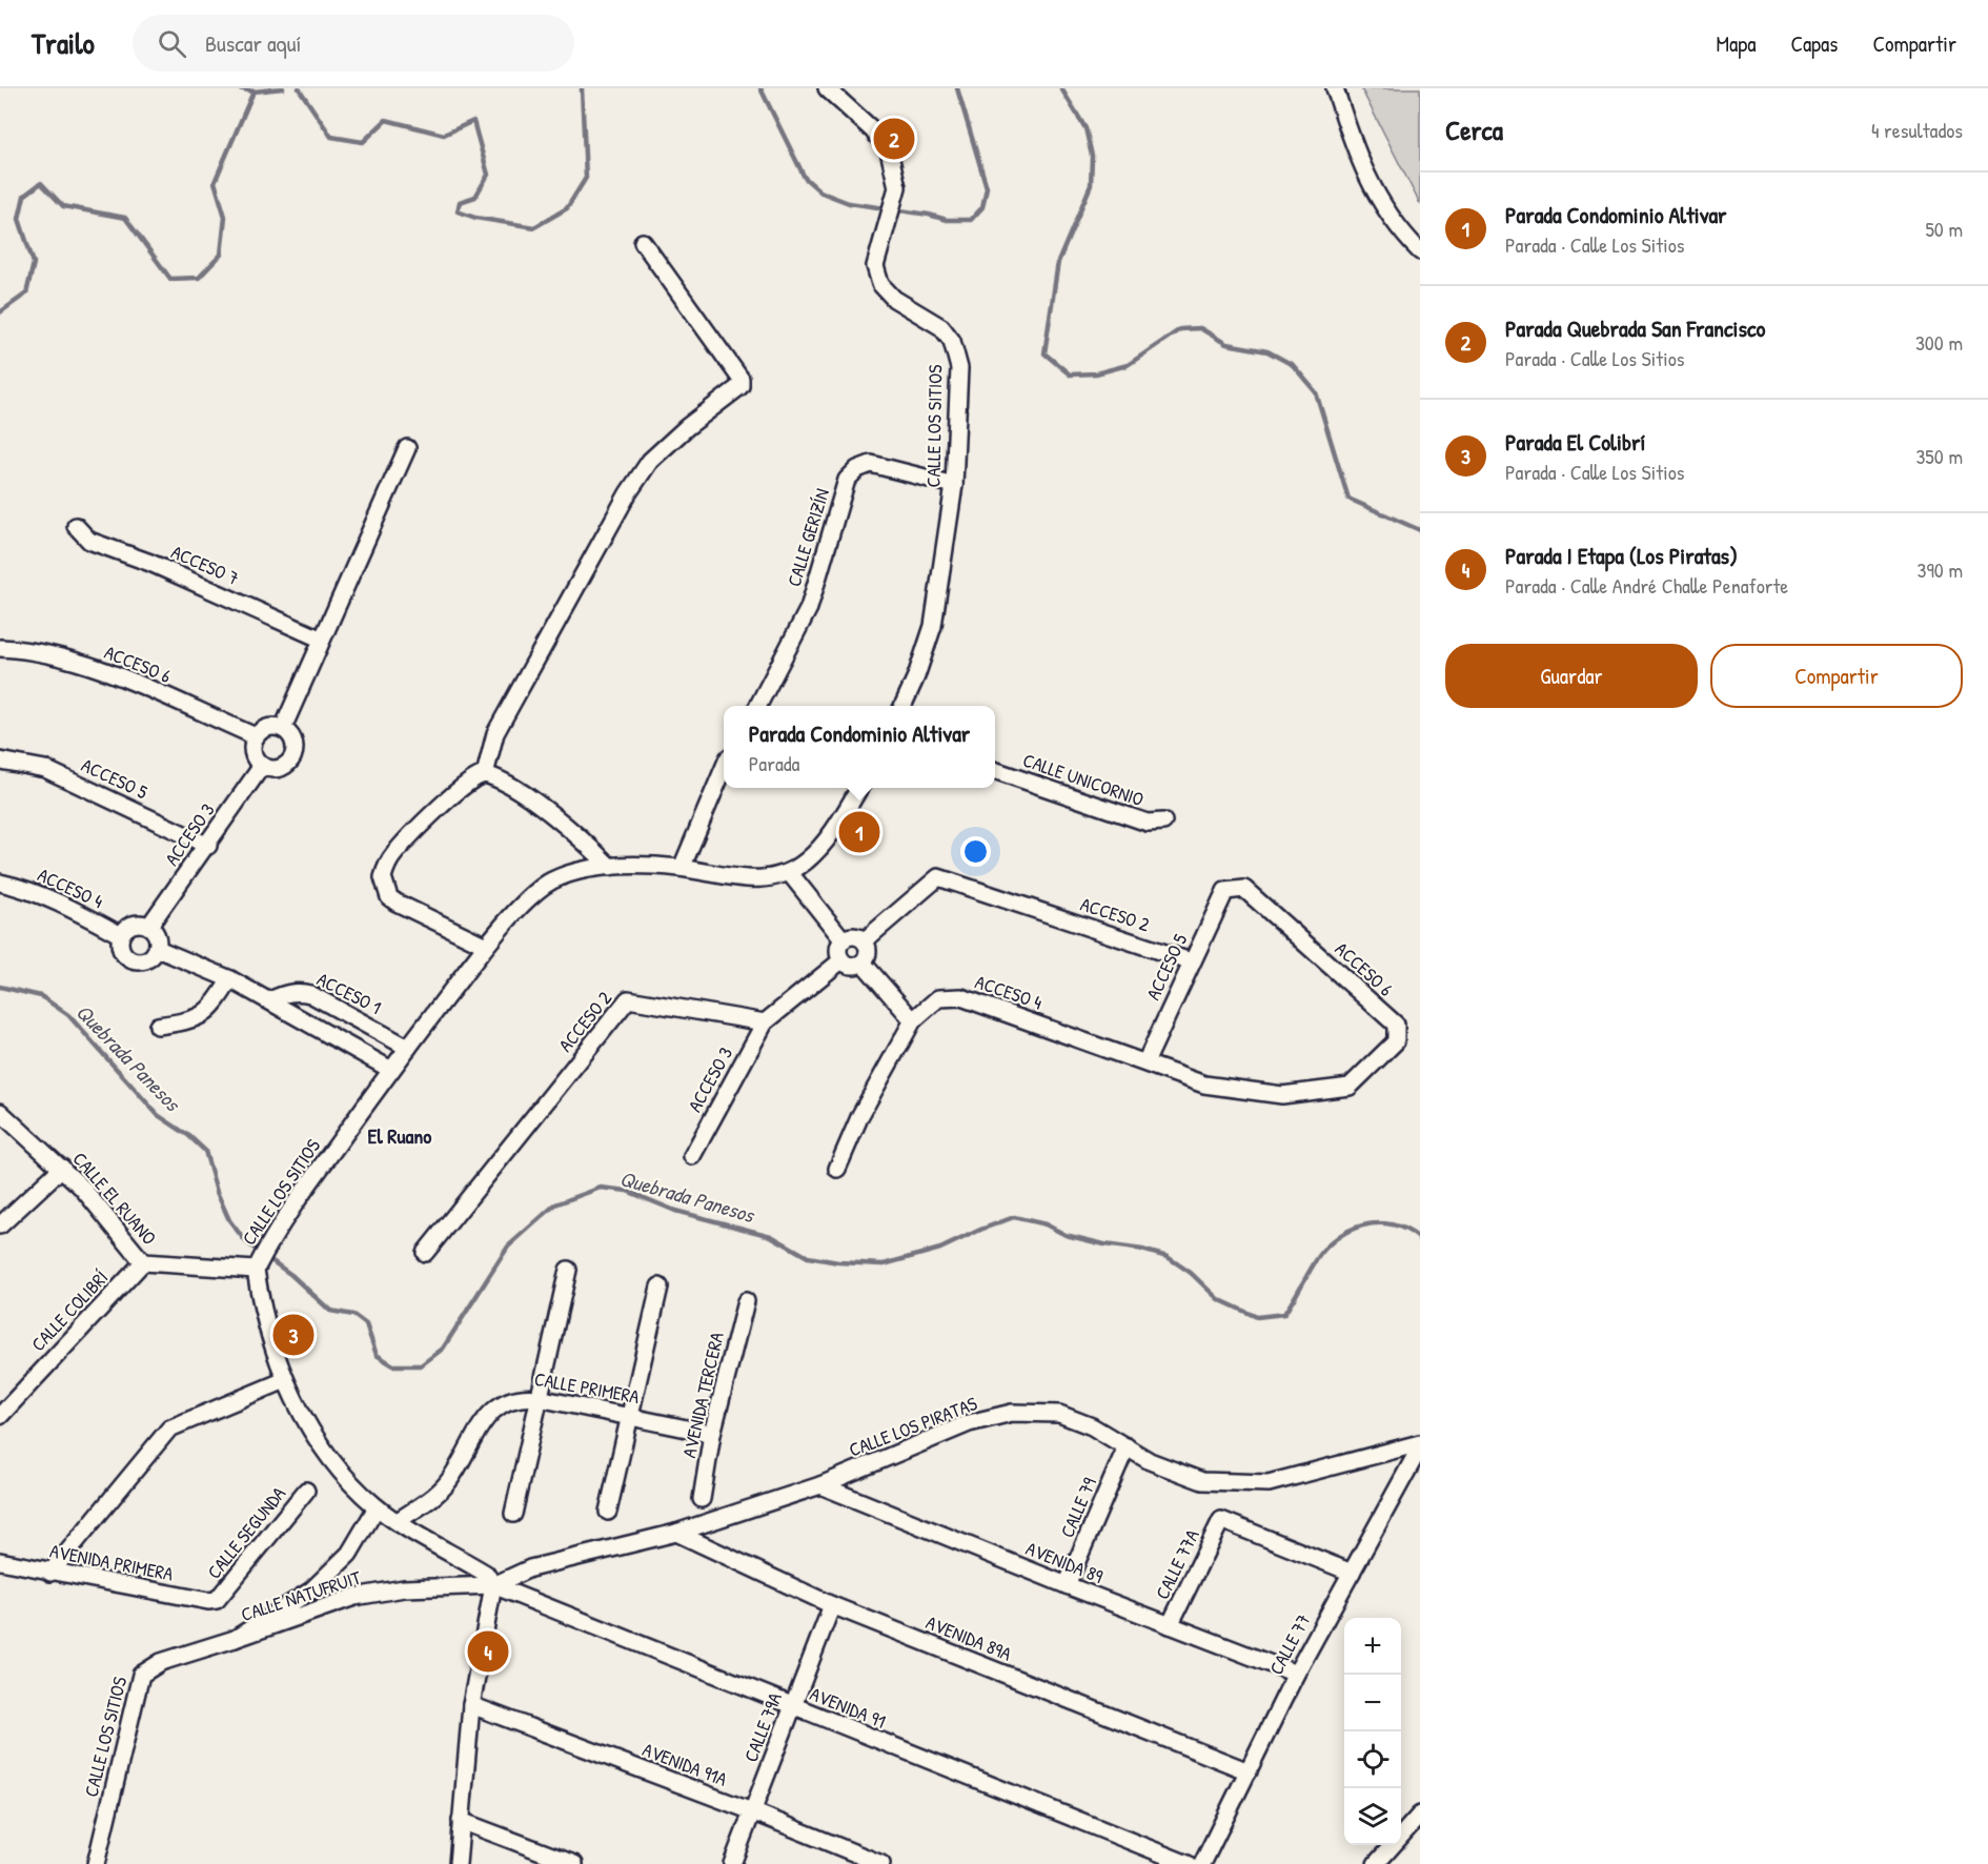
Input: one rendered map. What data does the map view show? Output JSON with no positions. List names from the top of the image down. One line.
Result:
{"streets":{"street":["CALLE LOS SITIOS","CALLE GERIZÍN","ACCESO 7","ACCESO 6","ACCESO 5","CALLE UNICORNIO","ACCESO 3","ACCESO 4","ACCESO 2","ACCESO 1","CALLE EL RUANO","CALLE COLIBRÍ","CALLE PRIMERA","AVENIDA TERCERA","CALLE LOS PIRATAS","CALLE 79","CALLE SEGUNDA","AVENIDA PRIMERA","AVENIDA 89","CALLE 77A","CALLE NATUFRUIT","AVENIDA 89A","CALLE 77","AVENIDA 91","CALLE 79A","AVENIDA 91A"]},"crossings":[["CALLE LOS SITIOS","CALLE GERIZÍN"],["CALLE LOS SITIOS","ACCESO 1"],["CALLE LOS SITIOS","CALLE EL RUANO"],["CALLE LOS SITIOS","CALLE NATUFRUIT"],["ACCESO 6","ACCESO 5"],["ACCESO 6","ACCESO 3"],["ACCESO 6","ACCESO 4"],["ACCESO 5","ACCESO 3"],["ACCESO 5","ACCESO 4"],["ACCESO 5","ACCESO 2"],["ACCESO 3","ACCESO 4"],["ACCESO 3","ACCESO 2"],["CALLE EL RUANO","CALLE COLIBRÍ"],["CALLE PRIMERA","AVENIDA TERCERA"],["CALLE LOS PIRATAS","CALLE 79"],["CALLE LOS PIRATAS","AVENIDA 89"],["CALLE LOS PIRATAS","CALLE NATUFRUIT"],["CALLE LOS PIRATAS","AVENIDA 89A"],["CALLE LOS PIRATAS","CALLE 77"],["CALLE LOS PIRATAS","AVENIDA 91"],["CALLE 79","AVENIDA 89"],["CALLE SEGUNDA","AVENIDA PRIMERA"],["AVENIDA 89","CALLE 77A"],["AVENIDA 89","CALLE 77"],["CALLE 77A","CALLE 77"],["CALLE NATUFRUIT","AVENIDA 91"],["AVENIDA 89A","CALLE 77"],["AVENIDA 89A","CALLE 79A"],["AVENIDA 91","CALLE 79A"],["CALLE 79A","AVENIDA 91A"]],"districts":["El Ruano"],"water":["Quebrada Panesos"],"page":{"header":"Trailo","search":"Buscar aquí","nav":["Mapa","Capas","Compartir"],"heading":["Cerca","4 resultados"],"pins":["2","1","3","4"],"list":[{"mark":"1","name":"Parada Condominio Altivar","note":"Parada · Calle Los Sitios","value":"50 m"},{"mark":"2","name":"Parada Quebrada San Francisco","note":"Parada · Calle Los Sitios","value":"300 m"},{"mark":"3","name":"Parada El Colibrí","note":"Parada · Calle Los Sitios","value":"350 m"},{"mark":"4","name":"Parada I Etapa (Los Piratas)","note":"Parada · Calle André Challe Penaforte","value":"390 m"}],"buttons":["Guardar","Compartir"],"popup":["Parada Condominio Altivar","Parada"],"map_buttons":["+","−"]}}
